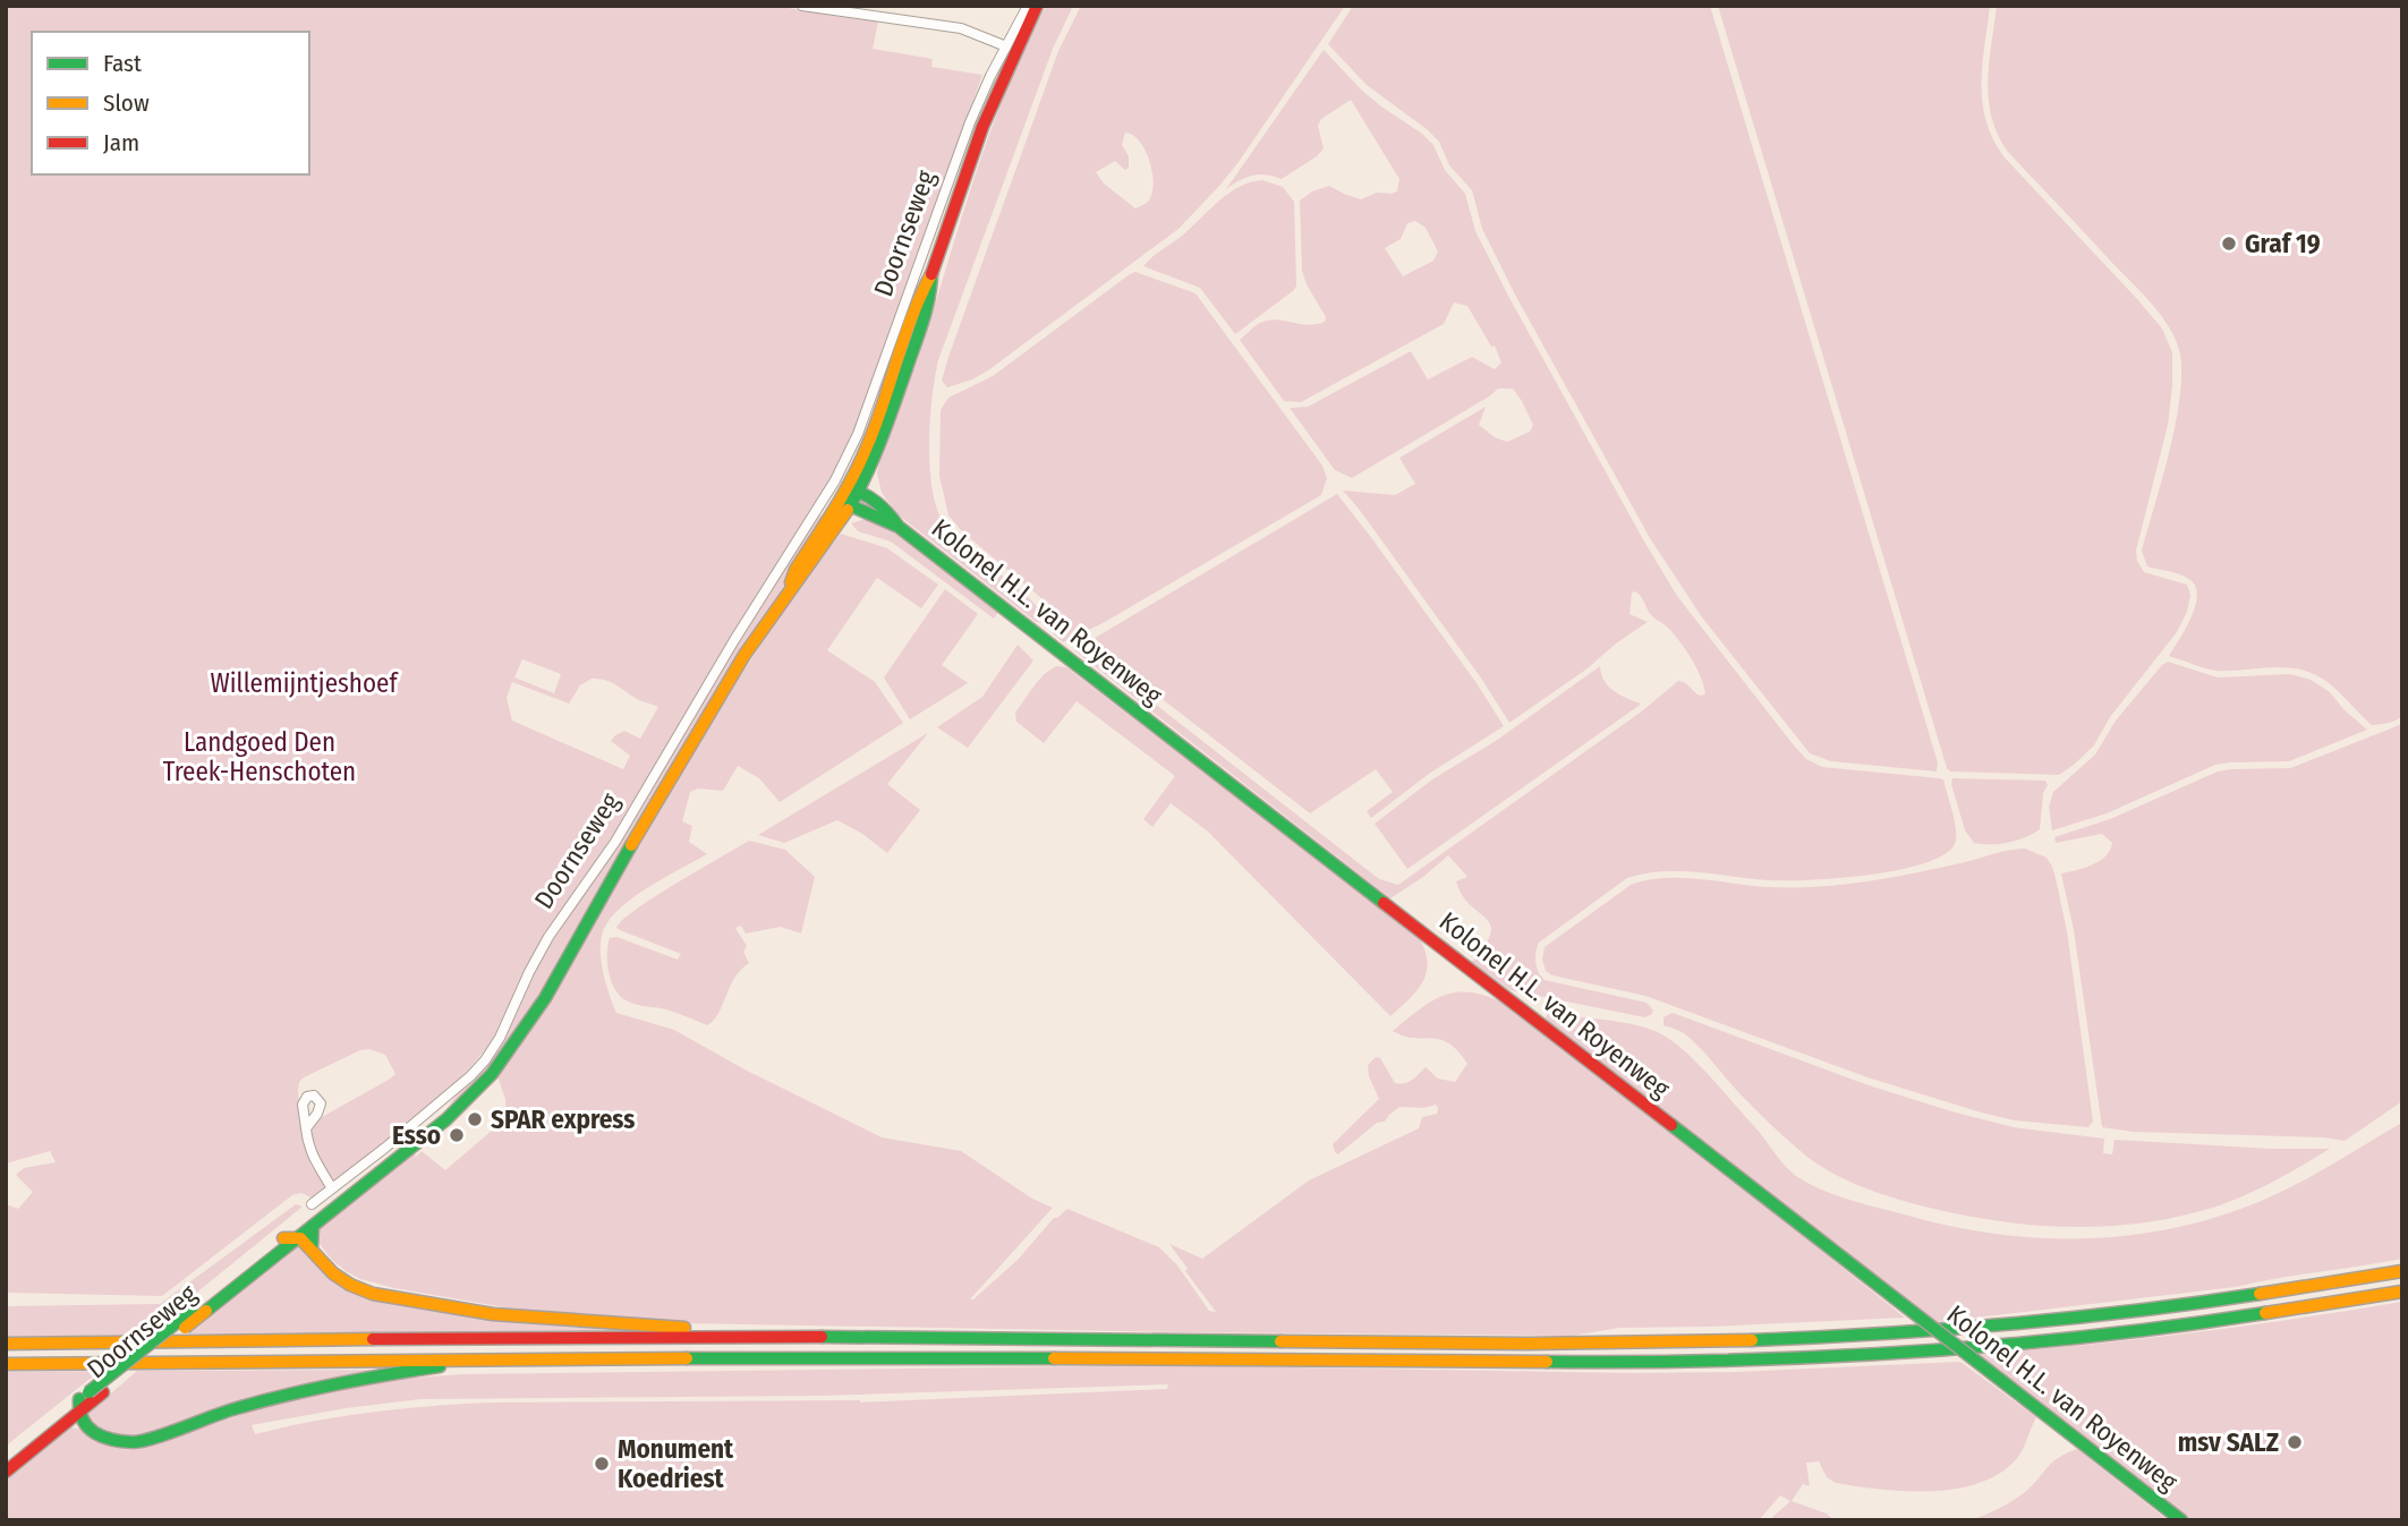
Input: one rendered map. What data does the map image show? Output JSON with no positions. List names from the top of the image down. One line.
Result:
{"streets":{"main road":["Doornseweg","Kolonel H.L. van Royenweg"]},"crossings":[["Doornseweg","Kolonel H.L. van Royenweg"]],"parks":["Willemijntjeshoef","Landgoed Den Treek-Henschoten"],"places":["Graf 19","SPAR express","Esso","msv SALZ","Monument Koedriest"],"legend":["Fast","Slow","Jam"]}
